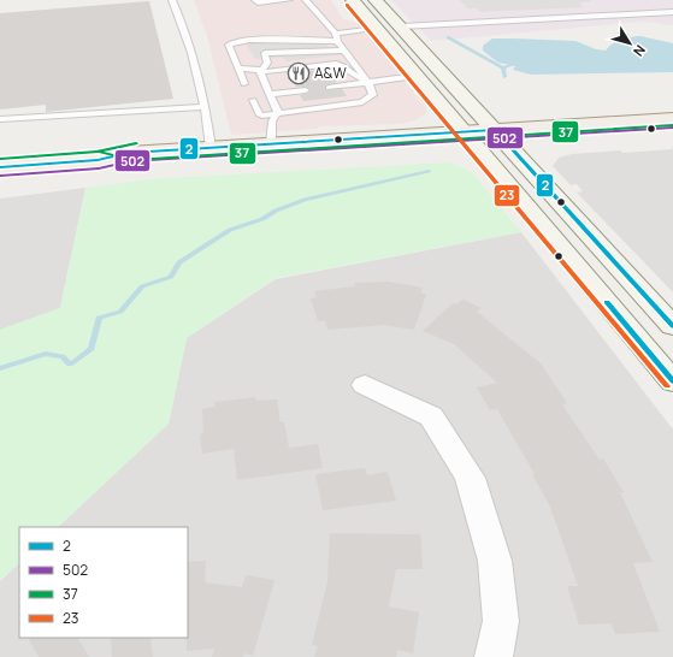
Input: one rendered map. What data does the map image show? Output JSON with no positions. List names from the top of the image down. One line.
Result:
{"places":{"restaurant":["A&W"]},"lines":["transit line 23","transit line 37","transit line 502","transit line 2"],"legend":["2","502","37","23"],"north":"bottom right"}
